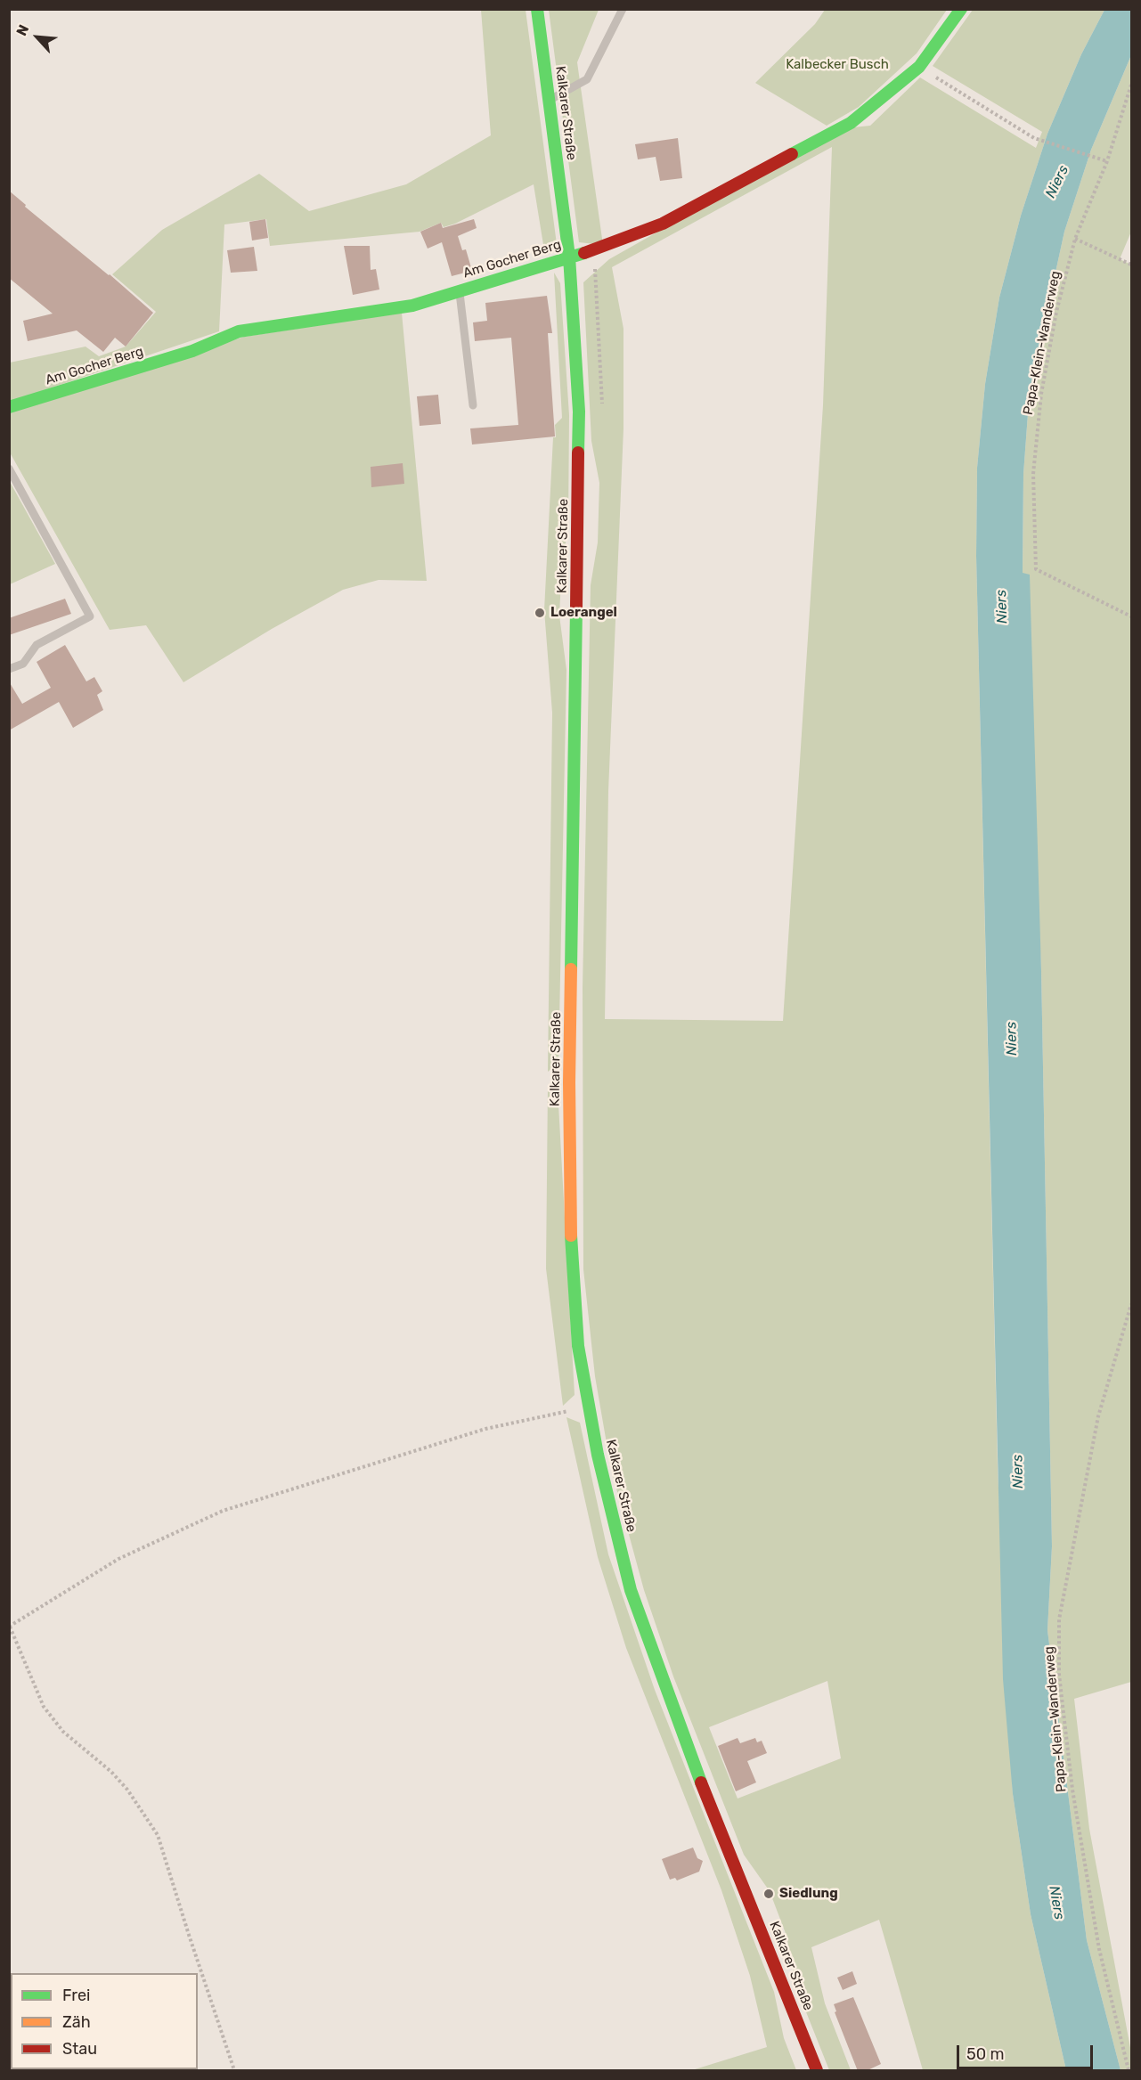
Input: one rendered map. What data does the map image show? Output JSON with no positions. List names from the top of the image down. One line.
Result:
{"streets":{"main road":["Kalkarer Straße","Am Gocher Berg"],"path":["Papa-Klein-Wanderweg"]},"crossings":[["Kalkarer Straße","Am Gocher Berg"]],"water":["Niers"],"parks":["Kalbecker Busch"],"places":["Loerangel","Siedlung"],"legend":["Frei","Zäh","Stau"],"scale_bar":"50 m","north":"top left"}
